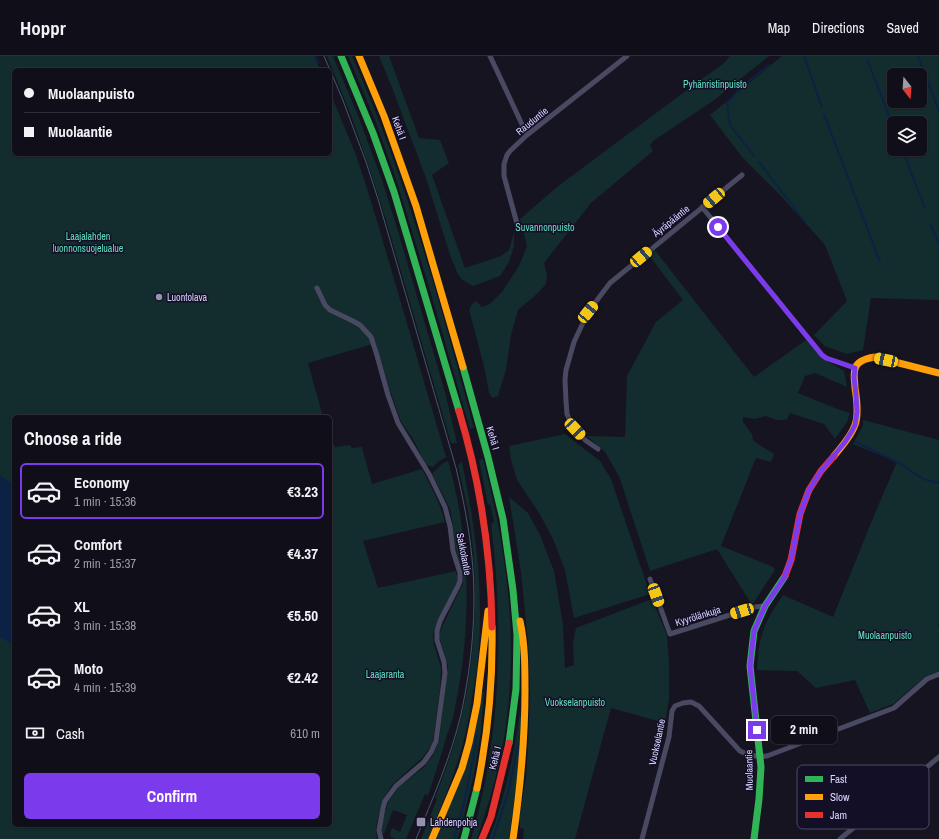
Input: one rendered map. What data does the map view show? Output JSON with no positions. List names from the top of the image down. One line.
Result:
{"streets":{"main road":["Kehä I","Muolaantie"],"street":["Rauduntie","Äyräpääntie","Sakkolantie","Kyyrölänkuja","Vuokselantie"]},"crossings":[["Kyyrölänkuja","Muolaantie"],["Vuokselantie","Muolaantie"]],"parks":["Pyhänristinpuisto","Suvannonpuisto","Laajalahden luonnonsuojelualue","Muolaanpuisto","Laajaranta","Vuokselanpuisto"],"places":{"other":["Luontolava"],"transit":["Lahdenpohja"]},"legend":["Fast","Slow","Jam"],"north":"bottom","page":{"header":"Hoppr","nav":["Map","Directions","Saved"],"banner":["Muolaanpuisto","Muolaantie"],"heading":"Choose a ride","list":[{"name":"Economy","note":"1 min · 15:36","value":"€3.23"},{"name":"Comfort","note":"2 min · 15:37","value":"€4.37"},{"name":"XL","note":"3 min · 15:38","value":"€5.50"},{"name":"Moto","note":"4 min · 15:39","value":"€2.42"}],"pay":["Cash","610 m"],"bubble":"2 min","buttons":"Confirm"}}
